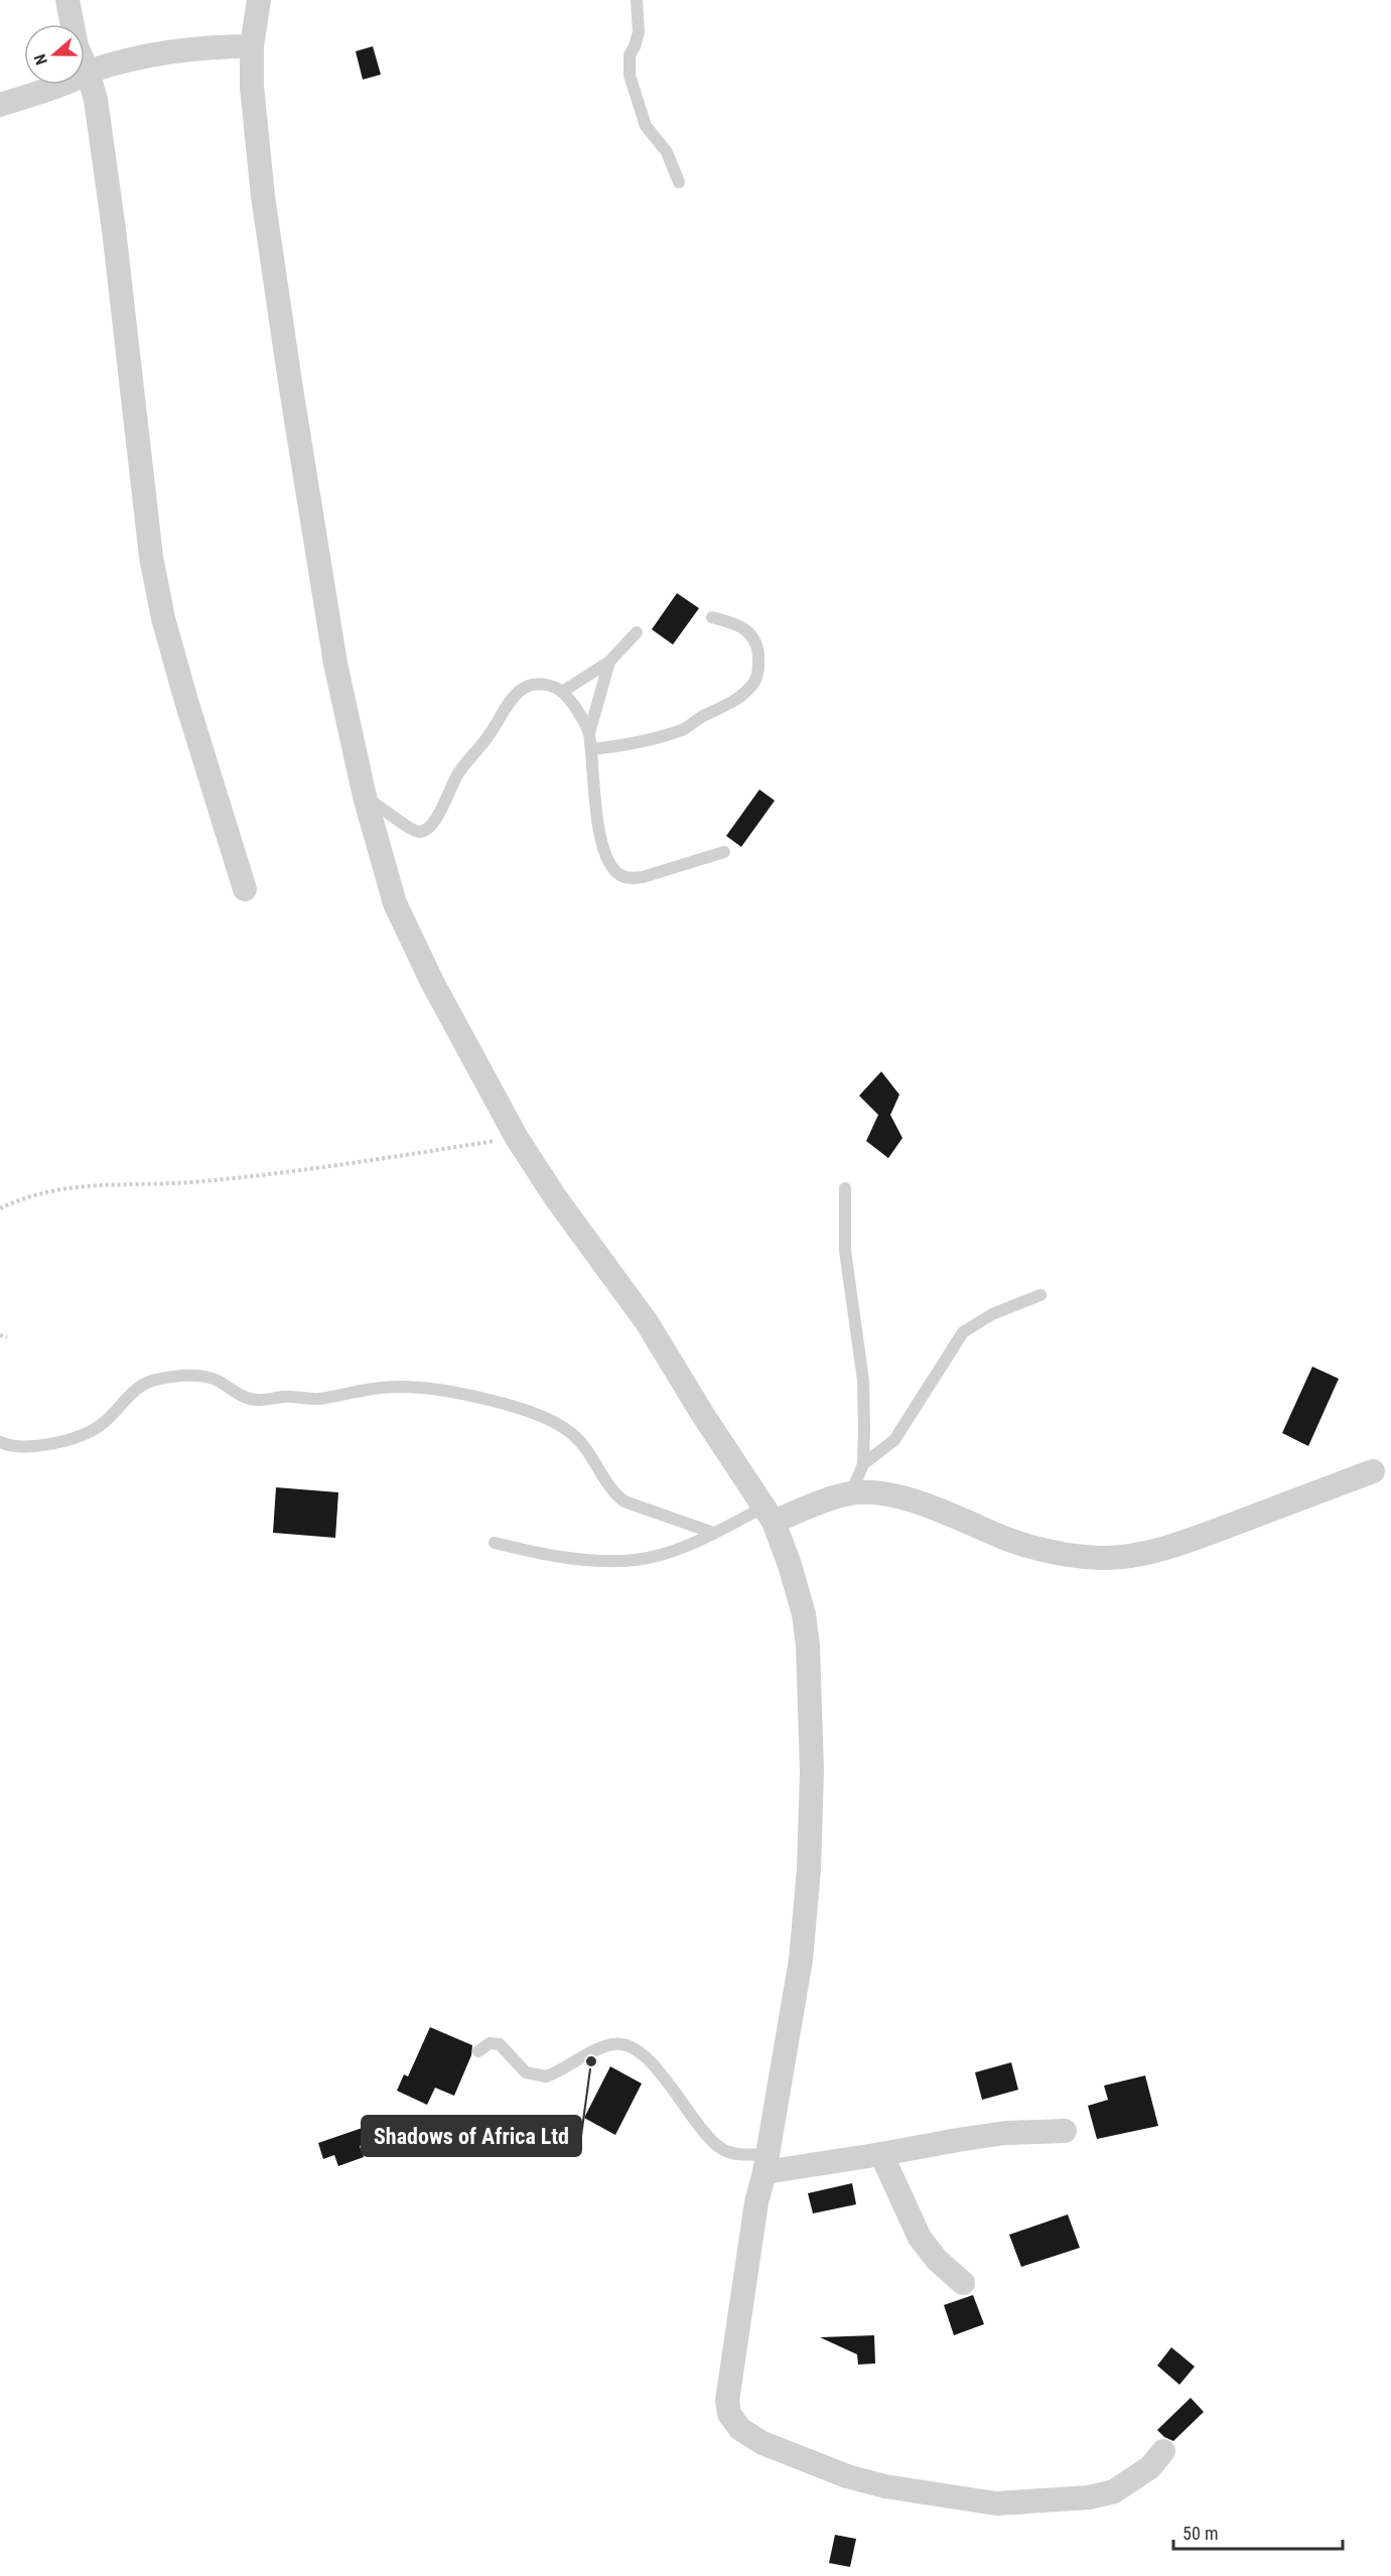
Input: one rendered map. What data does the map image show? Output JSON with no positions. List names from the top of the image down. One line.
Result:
{"places":["Shadows of Africa Ltd"],"scale_bar":"50 m","north":"left"}
